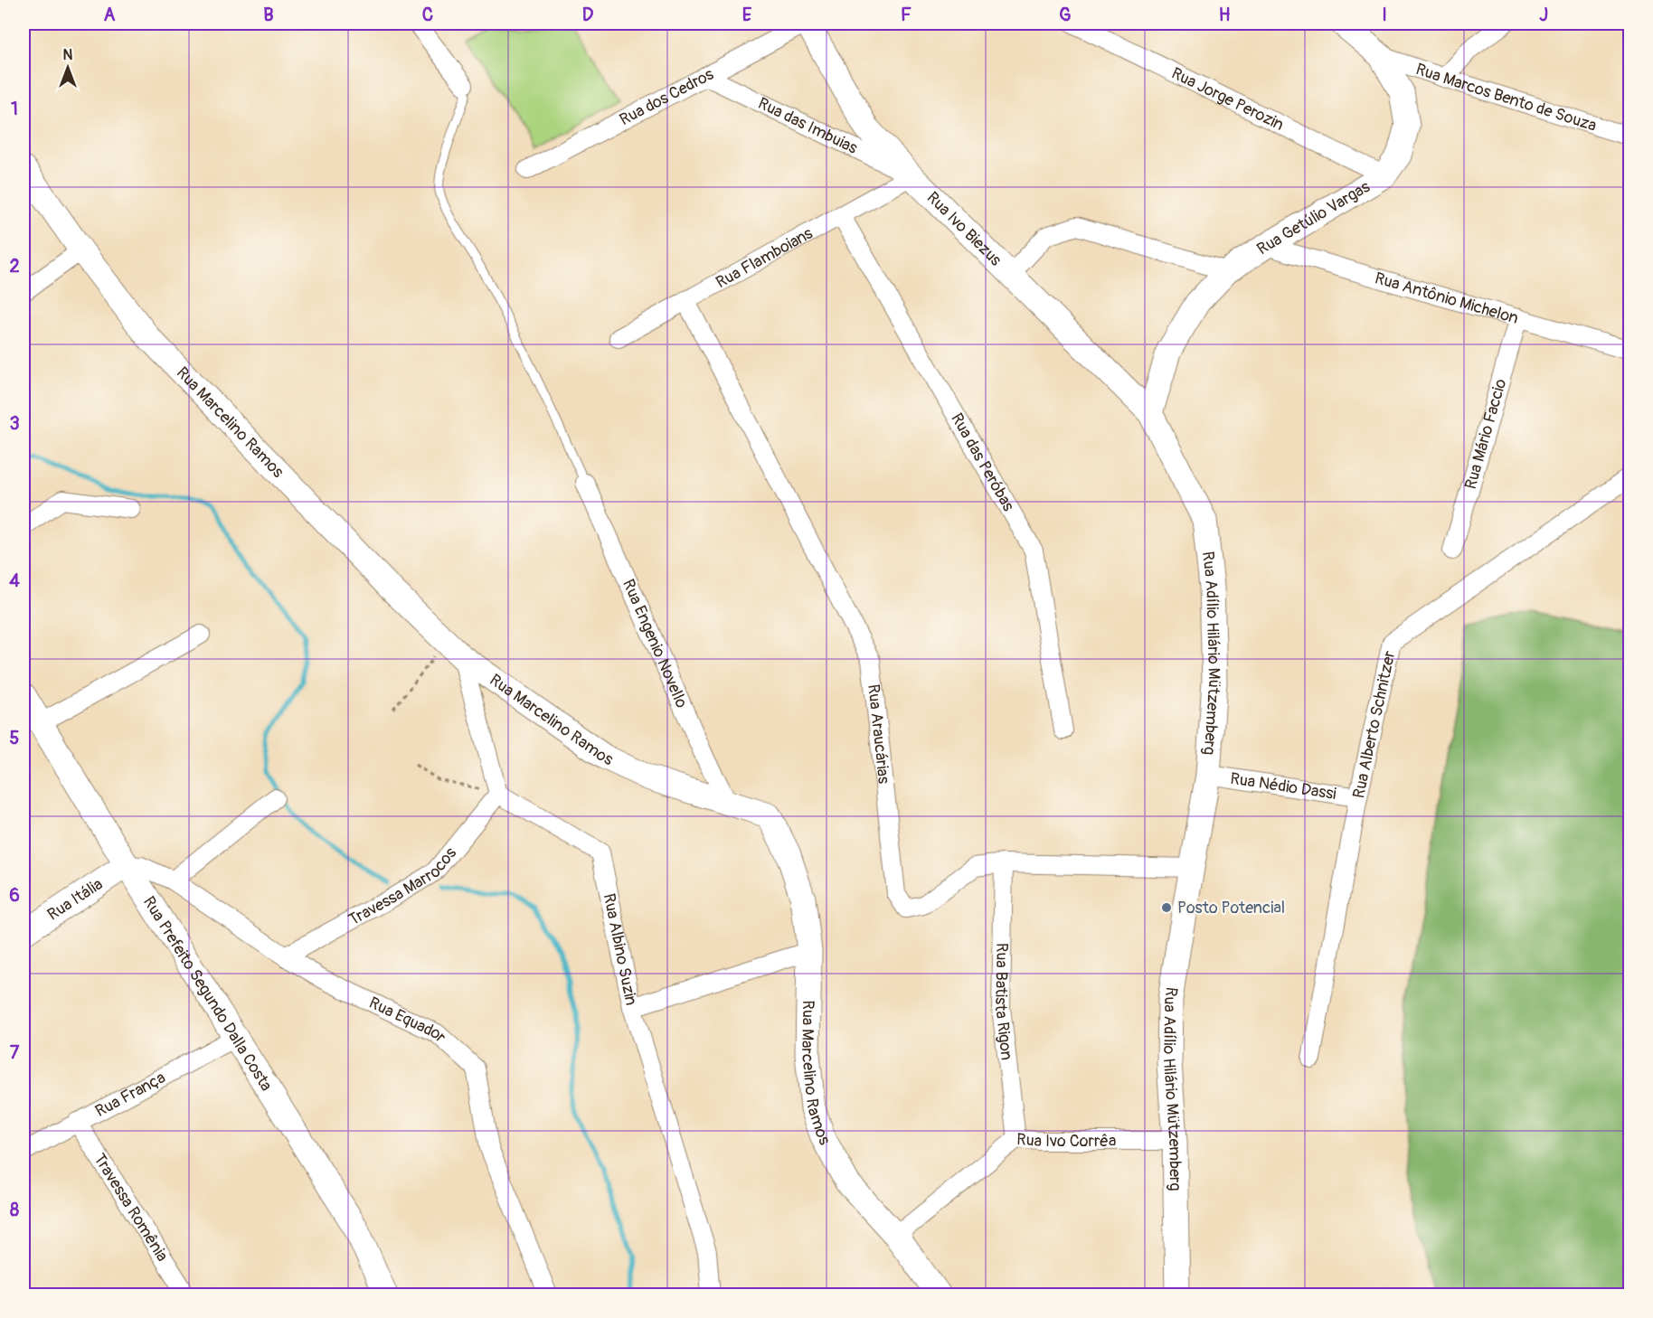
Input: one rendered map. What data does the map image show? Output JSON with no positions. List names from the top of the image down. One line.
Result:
{"streets":{"main road":["Rua Getúlio Vargas","Rua Ivo Biezus","Rua Marcelino Ramos","Rua Adílio Hilário Mützemberg","Rua Itália","Rua Prefeito Segundo Dalla Costa"],"street":["Rua dos Cedros","Rua Marcos Bento de Souza","Rua Jorge Perozin","Rua das Imbuias","Rua Flamboians","Rua Antônio Michelon","Rua Mário Faccio","Rua das Peróbas","Rua Engenio Novello","Rua Alberto Schnitzer","Rua Araucárias","Rua Nédio Dassi","Travessa Marrocos","Rua Albino Suzin","Rua Batista Rigon","Rua Equador","Rua França","Rua Ivo Corrêa","Travessa Romênia"]},"crossings":[["Rua dos Cedros","Rua das Imbuias"],["Rua dos Cedros","Rua Ivo Biezus"],["Rua Marcos Bento de Souza","Rua Getúlio Vargas"],["Rua Jorge Perozin","Rua Getúlio Vargas"],["Rua das Imbuias","Rua Ivo Biezus"],["Rua das Imbuias","Rua Flamboians"],["Rua Getúlio Vargas","Rua Ivo Biezus"],["Rua Getúlio Vargas","Rua Antônio Michelon"],["Rua Getúlio Vargas","Rua Adílio Hilário Mützemberg"],["Rua Ivo Biezus","Rua Flamboians"],["Rua Ivo Biezus","Rua Adílio Hilário Mützemberg"],["Rua Flamboians","Rua das Peróbas"],["Rua Flamboians","Rua Araucárias"],["Rua Antônio Michelon","Rua Mário Faccio"],["Rua Marcelino Ramos","Rua Engenio Novello"],["Rua Marcelino Ramos","Rua Ivo Corrêa"],["Rua Adílio Hilário Mützemberg","Rua Araucárias"],["Rua Adílio Hilário Mützemberg","Rua Nédio Dassi"],["Rua Adílio Hilário Mützemberg","Rua Ivo Corrêa"],["Rua Alberto Schnitzer","Rua Nédio Dassi"],["Rua Araucárias","Rua Batista Rigon"],["Travessa Marrocos","Rua Albino Suzin"],["Travessa Marrocos","Rua Equador"],["Rua Itália","Rua Prefeito Segundo Dalla Costa"],["Rua Itália","Rua Equador"],["Rua Prefeito Segundo Dalla Costa","Rua Equador"],["Rua Prefeito Segundo Dalla Costa","Rua França"],["Rua Batista Rigon","Rua Ivo Corrêa"],["Rua França","Travessa Romênia"]],"places":["Posto Potencial"],"north":"top","grid":{"columns":["A","B","C","D","E","F","G","H","I","J"],"rows":["1","2","3","4","5","6","7","8"]}}
